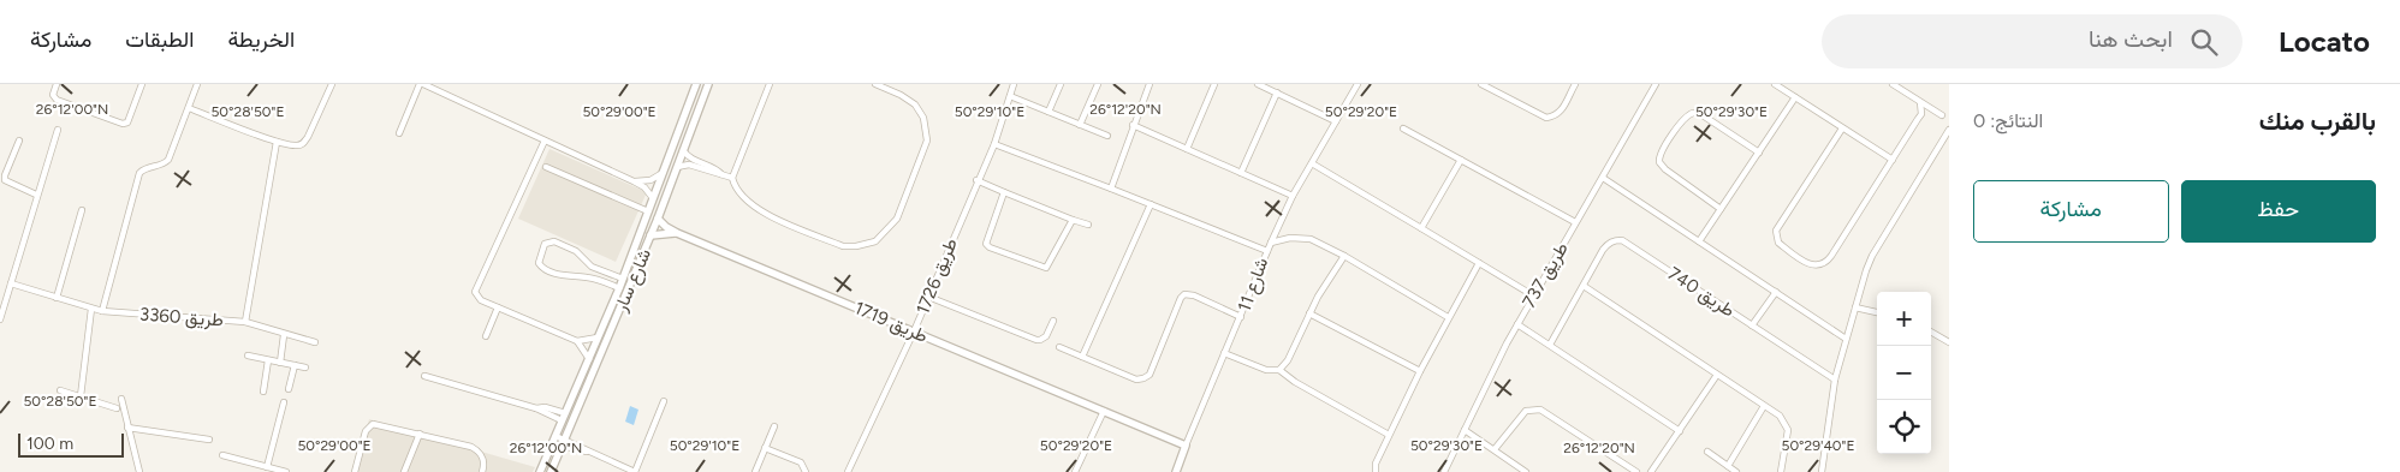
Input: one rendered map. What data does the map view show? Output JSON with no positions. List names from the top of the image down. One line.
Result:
{"streets":{"street":["طريق 737","طريق 1726","شارع سار","شارع 11","طريق 740","طريق 3360","طريق 1719"]},"crossings":[["طريق 1726","شارع 11"],["طريق 1726","طريق 1719"],["شارع سار","طريق 1719"],["شارع 11","طريق 1719"]],"scale_bar":"100 m","page":{"header":"Locato","search":"ابحث هنا","nav":["الخريطة","الطبقات","مشاركة"],"heading":["بالقرب منك","النتائج: 0"],"buttons":["حفظ","مشاركة"],"map_buttons":["+","−"],"scale":"100 m"},"coordinates":["26°12'00\"N","26°12'20\"N","50°29'30\"E","50°28'50\"E","50°29'00\"E","50°29'10\"E","50°29'20\"E","50°29'40\"E"]}
